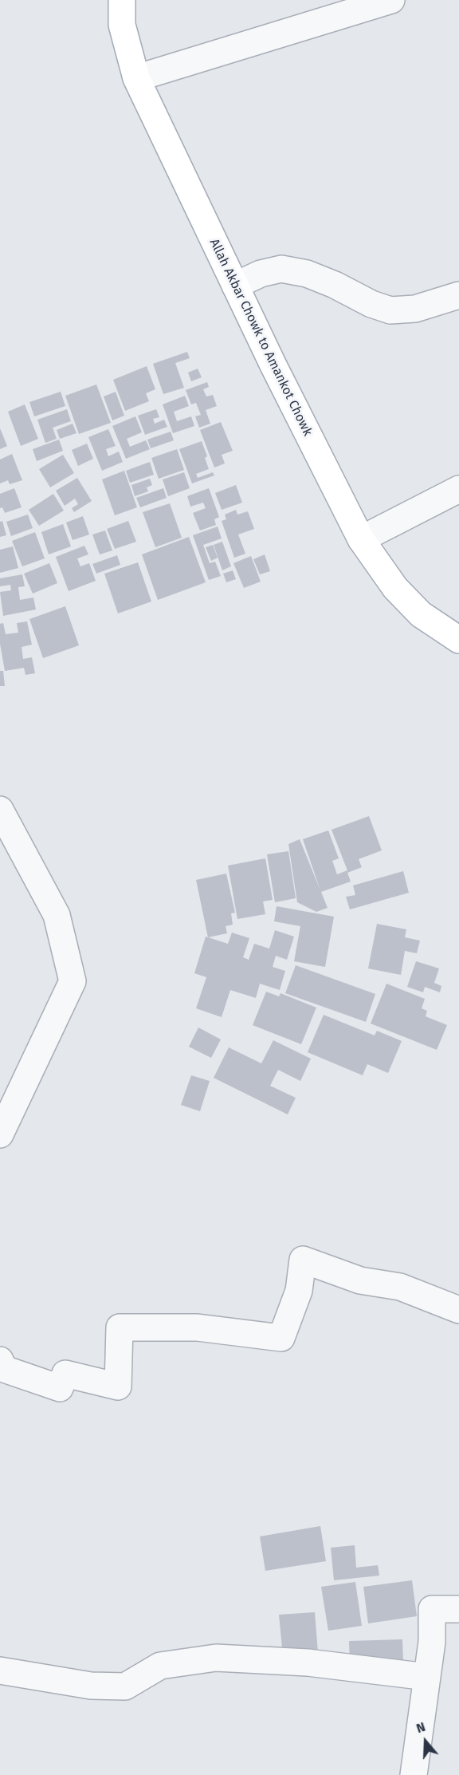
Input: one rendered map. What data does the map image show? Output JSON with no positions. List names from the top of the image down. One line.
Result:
{"streets":{"main road":["Allah Akbar Chowk to Amankot Chowk"]},"north":"top"}
